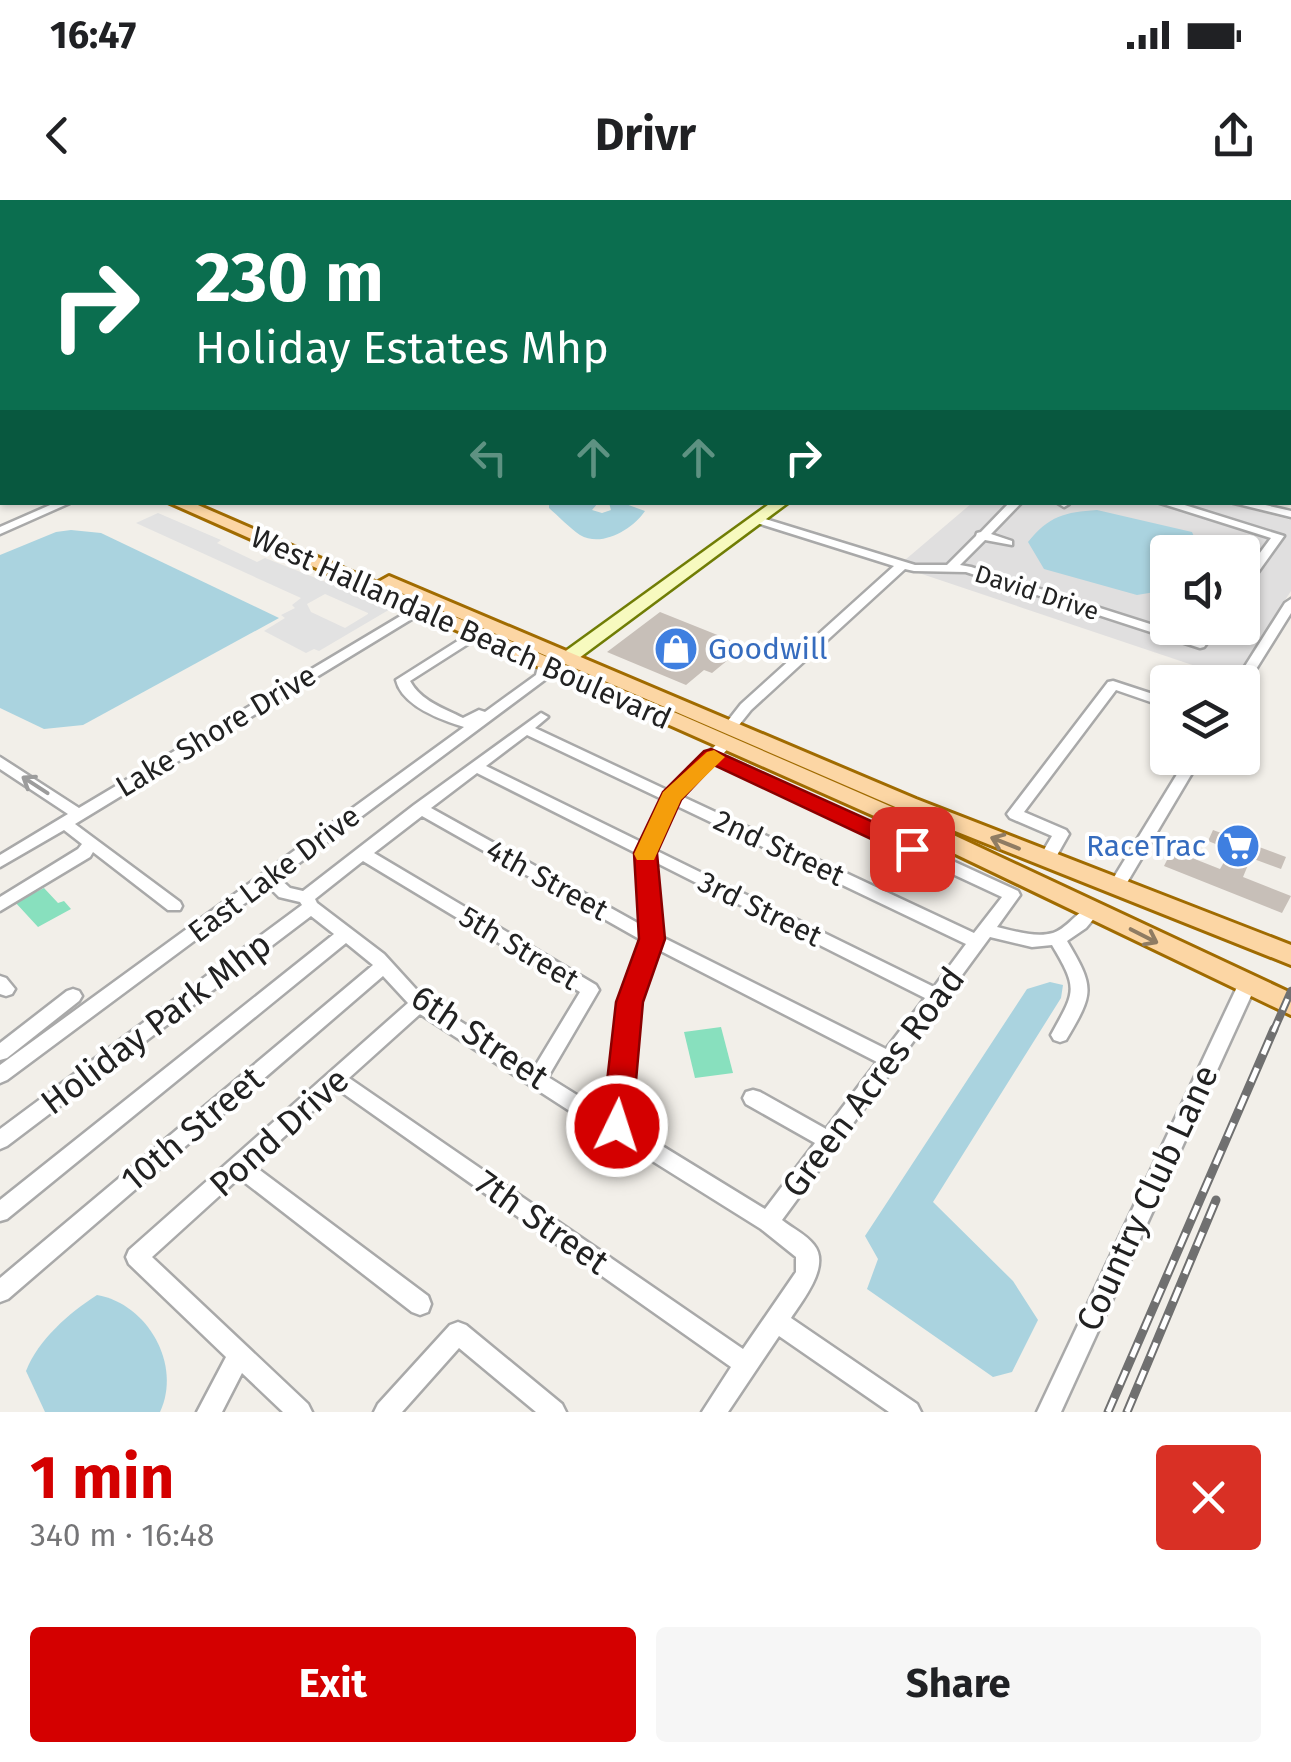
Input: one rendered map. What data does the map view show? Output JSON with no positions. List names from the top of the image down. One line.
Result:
{"streets":{"main road":["West Hallandale Beach Boulevard"],"street":["David Drive","Lake Shore Drive","2nd Street","East Lake Drive","4th Street","3rd Street","5th Street","Holiday Park Mhp","6th Street","Green Acres Road","10th Street","Pond Drive","Country Club Lane","7th Street"]},"crossings":[["West Hallandale Beach Boulevard","Lake Shore Drive"],["West Hallandale Beach Boulevard","East Lake Drive"],["West Hallandale Beach Boulevard","Green Acres Road"],["West Hallandale Beach Boulevard","Country Club Lane"],["2nd Street","Holiday Park Mhp"],["2nd Street","Green Acres Road"],["4th Street","Holiday Park Mhp"],["4th Street","Green Acres Road"],["3rd Street","Holiday Park Mhp"],["3rd Street","Green Acres Road"],["5th Street","Holiday Park Mhp"],["5th Street","6th Street"],["Holiday Park Mhp","6th Street"],["6th Street","10th Street"],["6th Street","Pond Drive"],["Green Acres Road","7th Street"],["Pond Drive","7th Street"]],"places":{"shop":["Goodwill"],"supermarket":["RaceTrac"]},"page":{"status":"16:47","header":"Drivr","turn":["230 m","Holiday Estates Mhp"],"heading":["1 min","340 m · 16:48"],"buttons":["Exit","Share"]}}
